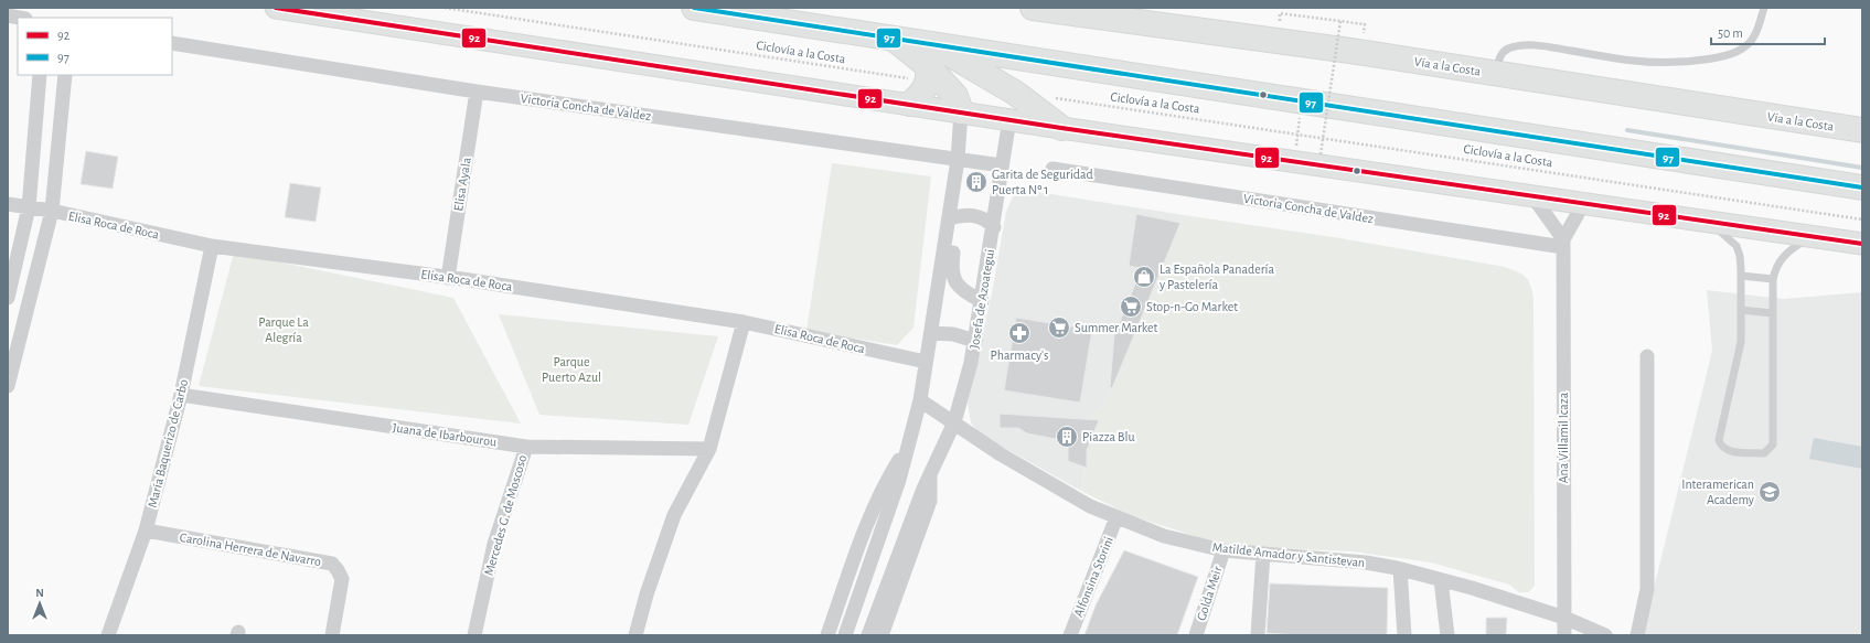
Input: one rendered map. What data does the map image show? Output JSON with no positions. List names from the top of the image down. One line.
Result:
{"streets":{"highway":["Vía a la Costa"],"street":["Victoria Concha de Valdez","Elisa Ayala","Elisa Roca de Roca","Josefa de Azoategui","Juana de Ibarbourou","Ana Villamil Icaza","María Baquerizo de Carbo","Mercedes G. de Moscoso","Carolina Herrera de Navarro","Matilde Amador y Santistevan","Alfonsina Storini","Golda Meir"],"path":["Ciclovía a la Costa"]},"crossings":[["Victoria Concha de Valdez","Elisa Ayala"],["Victoria Concha de Valdez","Josefa de Azoategui"],["Victoria Concha de Valdez","Ana Villamil Icaza"],["Elisa Ayala","Elisa Roca de Roca"],["Elisa Roca de Roca","María Baquerizo de Carbo"],["Josefa de Azoategui","Matilde Amador y Santistevan"],["Juana de Ibarbourou","María Baquerizo de Carbo"],["Juana de Ibarbourou","Mercedes G. de Moscoso"],["Ana Villamil Icaza","Matilde Amador y Santistevan"],["María Baquerizo de Carbo","Carolina Herrera de Navarro"],["Matilde Amador y Santistevan","Alfonsina Storini"],["Matilde Amador y Santistevan","Golda Meir"]],"parks":["Parque La Alegría","Parque Puerto Azul"],"places":{"building":["Garita de Seguridad Puerta Nº 1","Piazza Blu"],"shop":["La Española Panadería y Pastelería"],"supermarket":["Stop-n-Go Market","Summer Market"],"pharmacy":["Pharmacy's"],"school or university":["Interamerican Academy"]},"lines":["transit line 92","transit line 97"],"legend":["92","97"],"scale_bar":"50 m","north":"top"}
